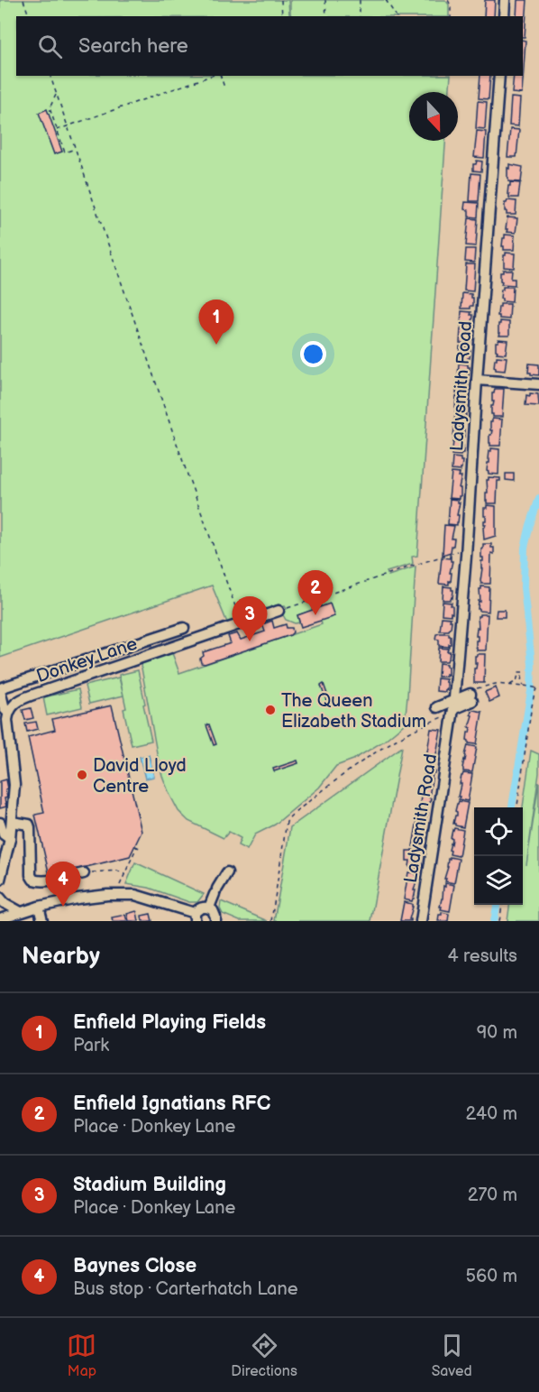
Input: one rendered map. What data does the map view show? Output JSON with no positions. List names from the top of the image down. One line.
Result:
{"streets":{"street":["Ladysmith Road","Donkey Lane"]},"places":["The Queen Elizabeth Stadium","David Lloyd Centre"],"north":"bottom","page":{"search":"Search here","pins":["1","2","3","4"],"heading":["Nearby","4 results"],"list":[{"mark":"1","name":"Enfield Playing Fields","note":"Park","value":"90 m"},{"mark":"2","name":"Enfield Ignatians RFC","note":"Place · Donkey Lane","value":"240 m"},{"mark":"3","name":"Stadium Building","note":"Place · Donkey Lane","value":"270 m"},{"mark":"4","name":"Baynes Close","note":"Bus stop · Carterhatch Lane","value":"560 m"}],"nav":["Map","Directions","Saved"]}}
